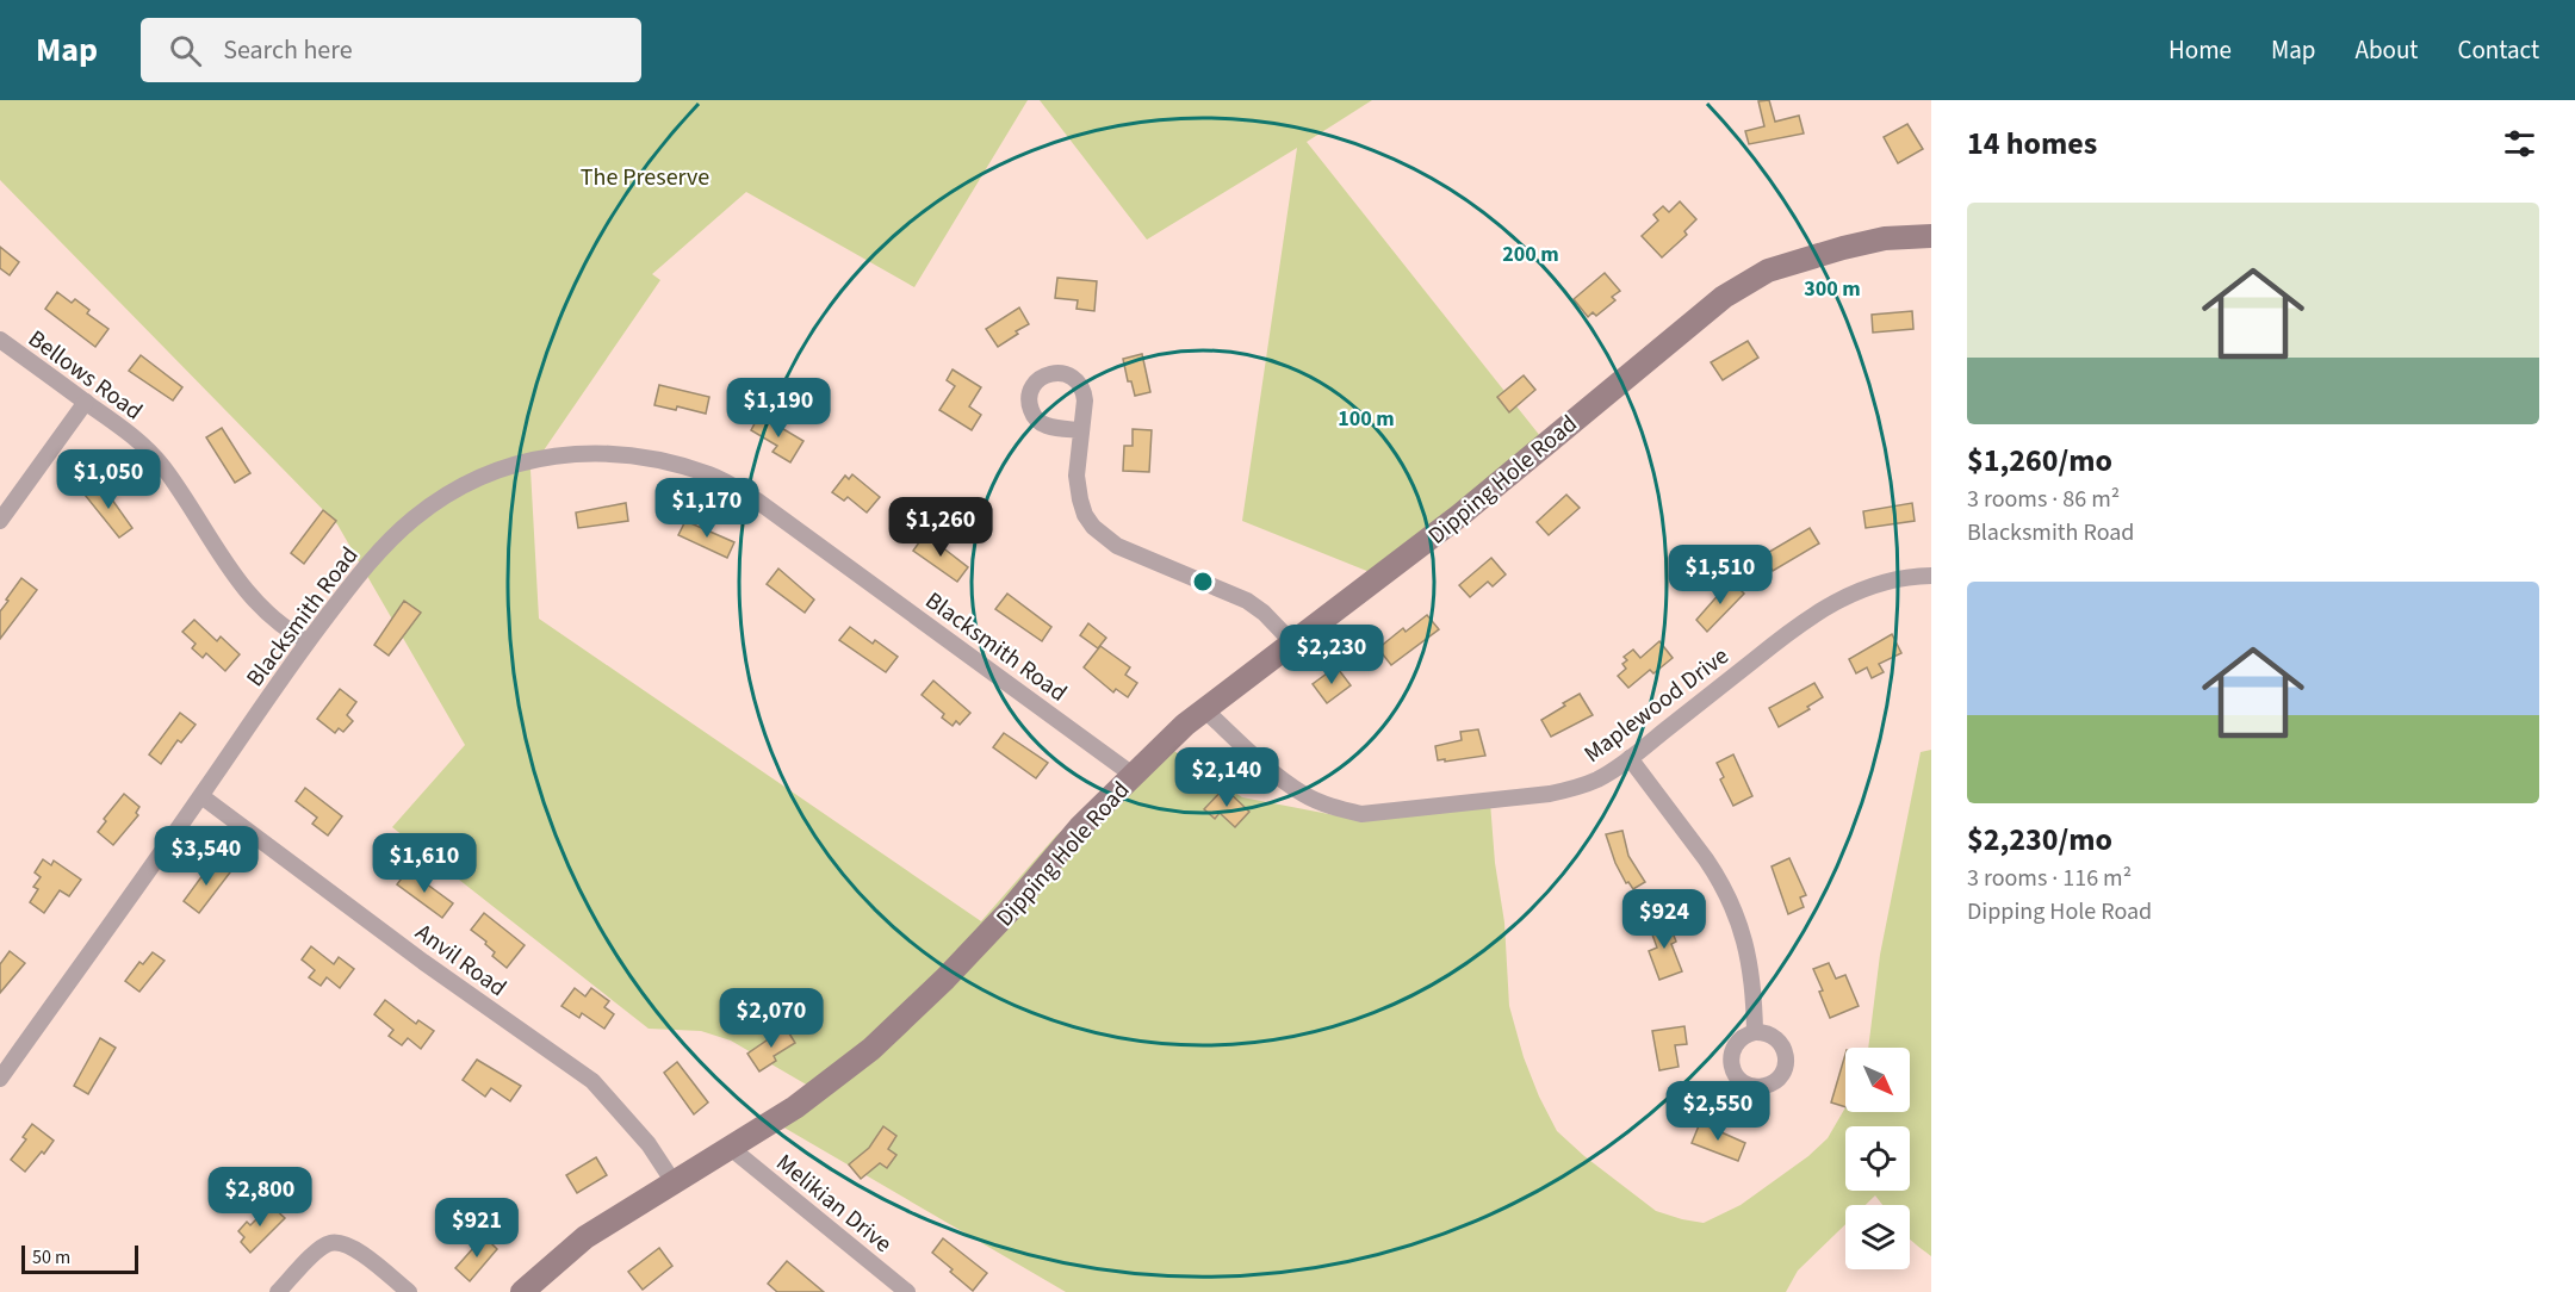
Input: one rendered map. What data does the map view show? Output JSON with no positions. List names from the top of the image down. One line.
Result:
{"streets":{"main road":["Dipping Hole Road"],"street":["Bellows Road","Blacksmith Road","Maplewood Drive","Anvil Road","Melikian Drive"]},"crossings":[["Bellows Road","Blacksmith Road"],["Dipping Hole Road","Blacksmith Road"],["Dipping Hole Road","Maplewood Drive"],["Dipping Hole Road","Anvil Road"],["Dipping Hole Road","Melikian Drive"],["Blacksmith Road","Anvil Road"]],"parks":["The Preserve"],"scale_bar":"50 m","north":"bottom right","page":{"header":"Map","search":"Search here","nav":["Home","Map","About","Contact"],"heading":"14 homes","list":[{"name":"$1,260/mo","note":"3 rooms · 86 m² · Blacksmith Road"},{"name":"$2,230/mo","note":"3 rooms · 116 m² · Dipping Hole Road"}],"price":["$1,190","$1,050","$1,170","$1,260","$1,510","$2,230","$2,140","$3,540","$1,610","$924","$2,070","$2,550","$2,800","$921"],"scale":"50 m"},"rings":["200 m","300 m","100 m"]}
